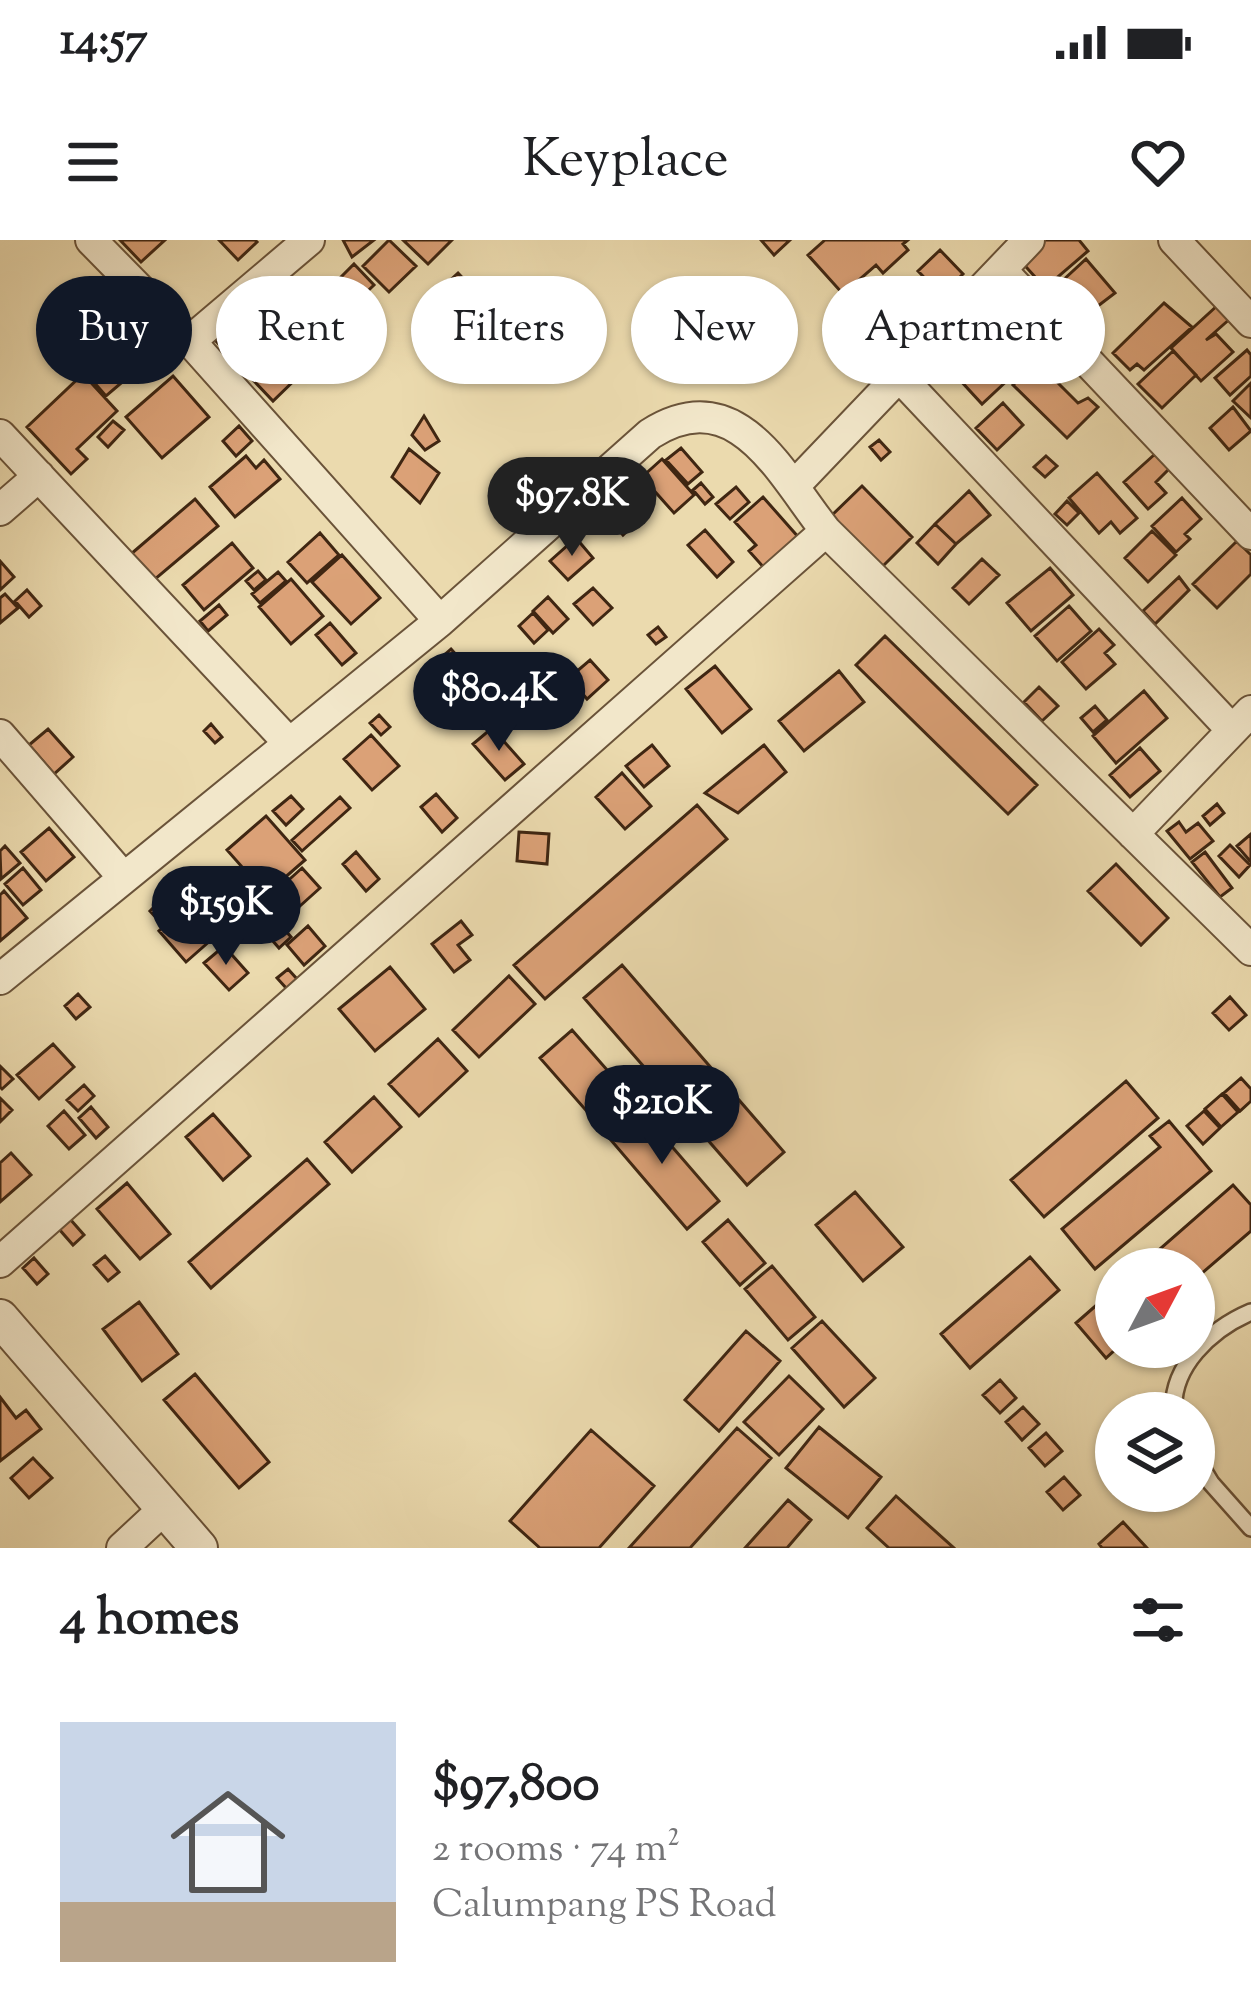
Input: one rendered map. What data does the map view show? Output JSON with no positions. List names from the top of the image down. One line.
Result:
{"north":"top right","page":{"status":"14:57","header":"Keyplace","chip":["Buy","Rent","Filters","New","Apartment"],"price":["$97.8K","$80.4K","$159K","$210K"],"heading":"4 homes","list":[{"name":"$97,800","note":"2 rooms · 74 m² · Calumpang PS Road"}]}}
